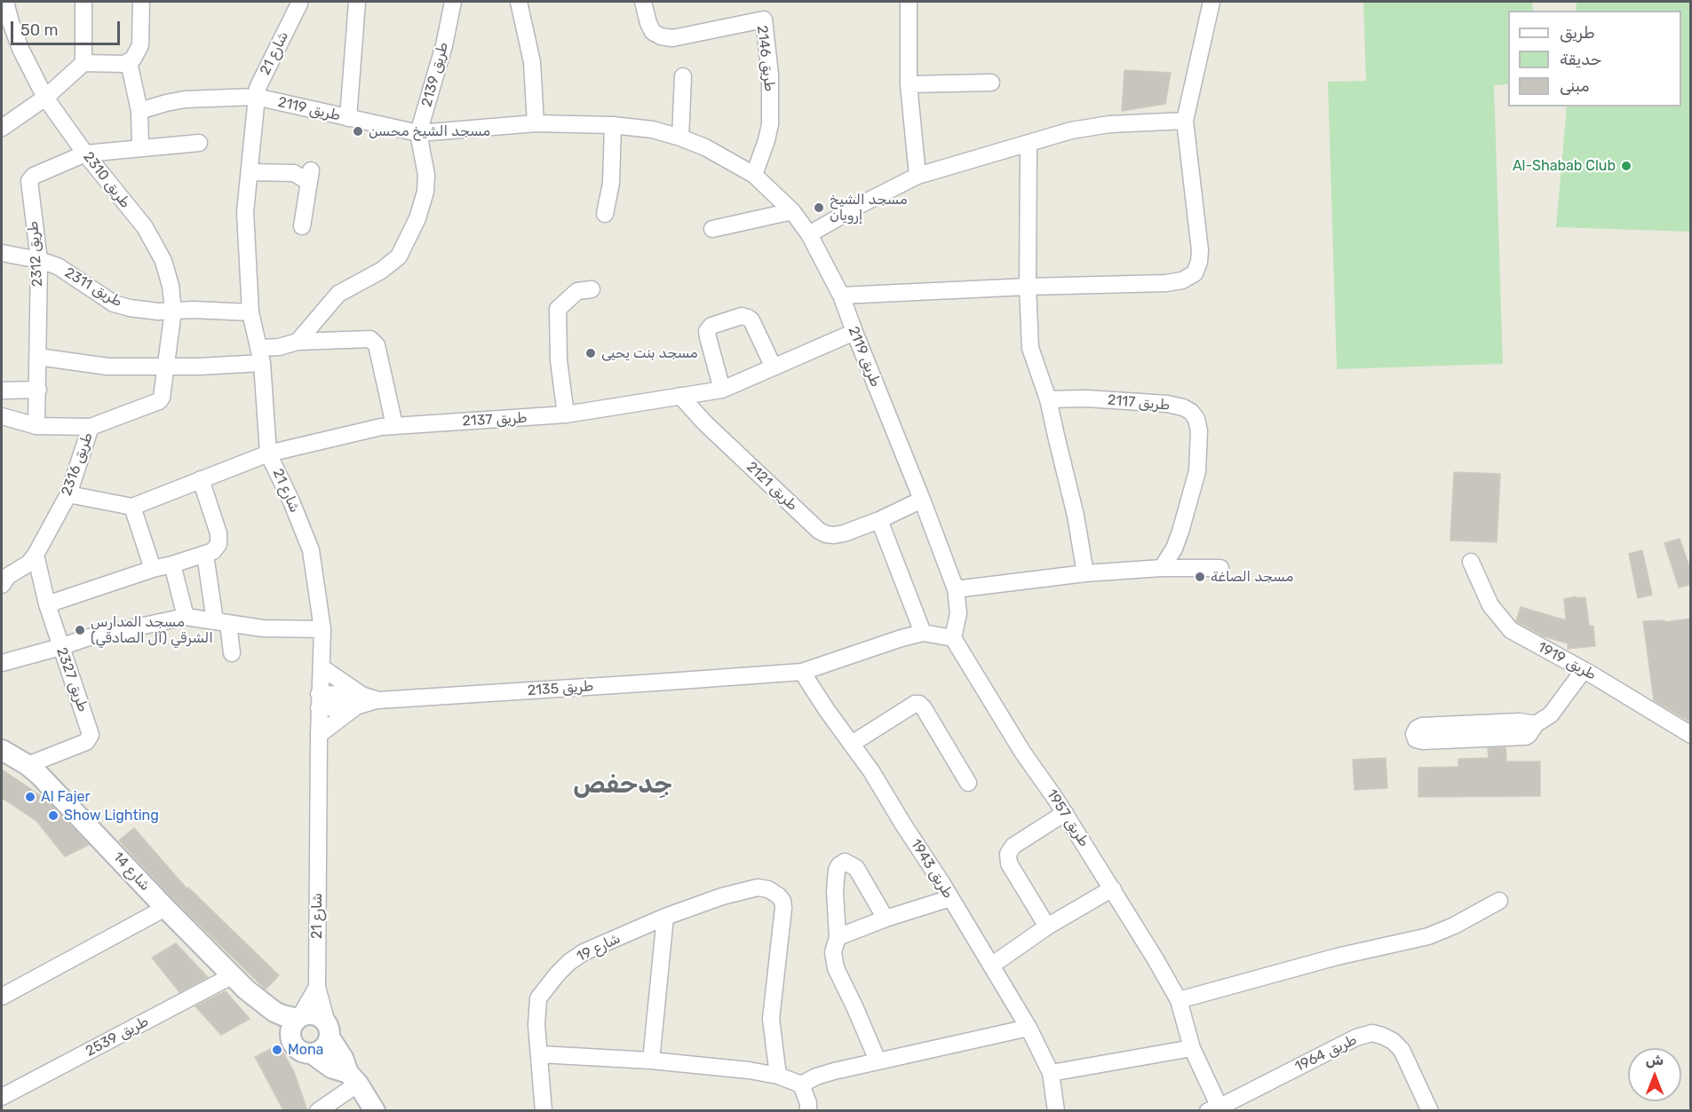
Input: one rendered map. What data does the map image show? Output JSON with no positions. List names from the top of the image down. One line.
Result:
{"streets":{"street":["شارع 21","طريق 2146","طريق 2139","طريق 2119","طريق 2310","طريق 2312","طريق 2311","طريق 2117","طريق 2137","طريق 2316","طريق 2121","طريق 1919","طريق 2327","طريق 2135","طريق 1957","طريق 1943","شارع 14","شارع 19","طريق 2539","طريق 1964"]},"crossings":[["شارع 21","طريق 2119"],["شارع 21","طريق 2311"],["شارع 21","طريق 2137"],["شارع 21","شارع 14"],["طريق 2146","طريق 2119"],["طريق 2139","طريق 2119"],["طريق 2119","طريق 2137"],["طريق 2119","طريق 2121"],["طريق 2119","طريق 1957"],["طريق 2310","طريق 2312"],["طريق 2310","طريق 2311"],["طريق 2310","طريق 2316"],["طريق 2312","طريق 2311"],["طريق 2137","طريق 2121"],["طريق 2316","طريق 2327"],["طريق 2327","شارع 14"],["طريق 2135","طريق 1943"],["طريق 1957","طريق 1964"],["شارع 14","طريق 2539"]],"districts":["جِدحفص"],"places":["مسجد الشيخ محسن","Al-Shabab Club","مسجد الشيخ إرويان","مسجد بنت يحيى","مسجد الصاغة","مسجد المدارس الشرقي (آل الصادقي)","Al Fajer","Show Lighting","Mona"],"legend":["طريق","حديقة","مبنى"],"scale_bar":"50 m","north":"top"}
